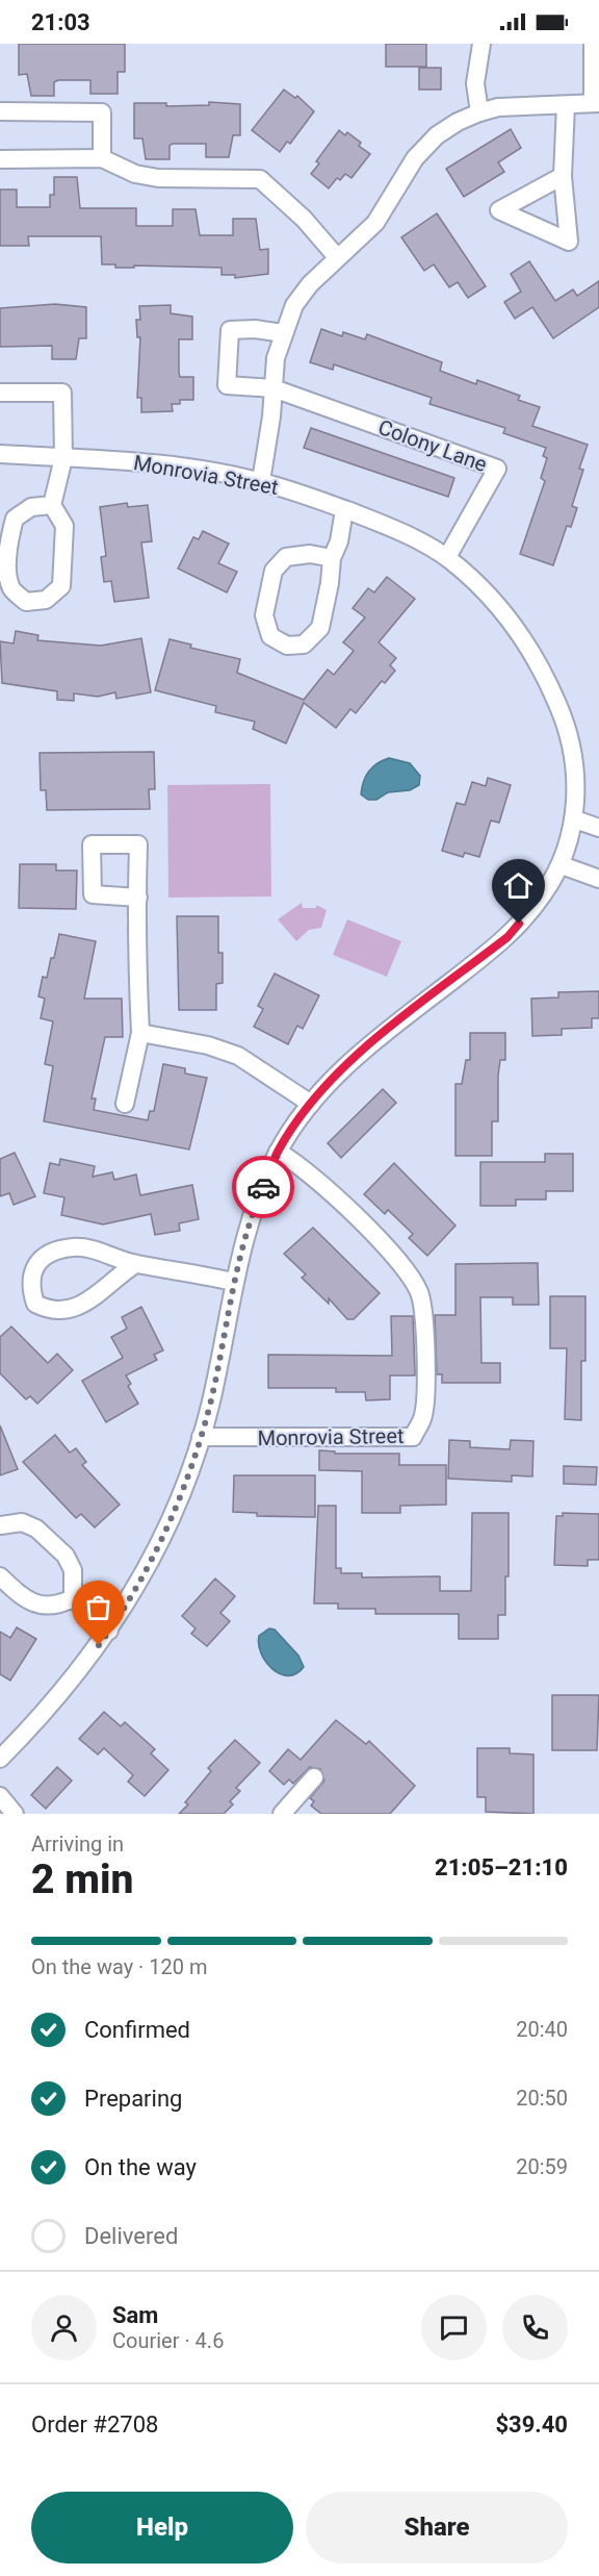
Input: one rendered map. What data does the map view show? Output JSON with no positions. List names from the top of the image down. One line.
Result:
{"streets":{"street":["Colony Lane","Monrovia Street"]},"crossings":[["Colony Lane","Monrovia Street"]],"page":{"status":"21:03","heading":["2 min","Arriving in","21:05–21:10"],"panel":["Sam","Courier · 4.6","Order #2708","$39.40"],"bar":"On the way · 120 m","list":[["Confirmed","20:40"],["Preparing","20:50"],["On the way","20:59"],"Delivered"],"buttons":["Help","Share"]}}
